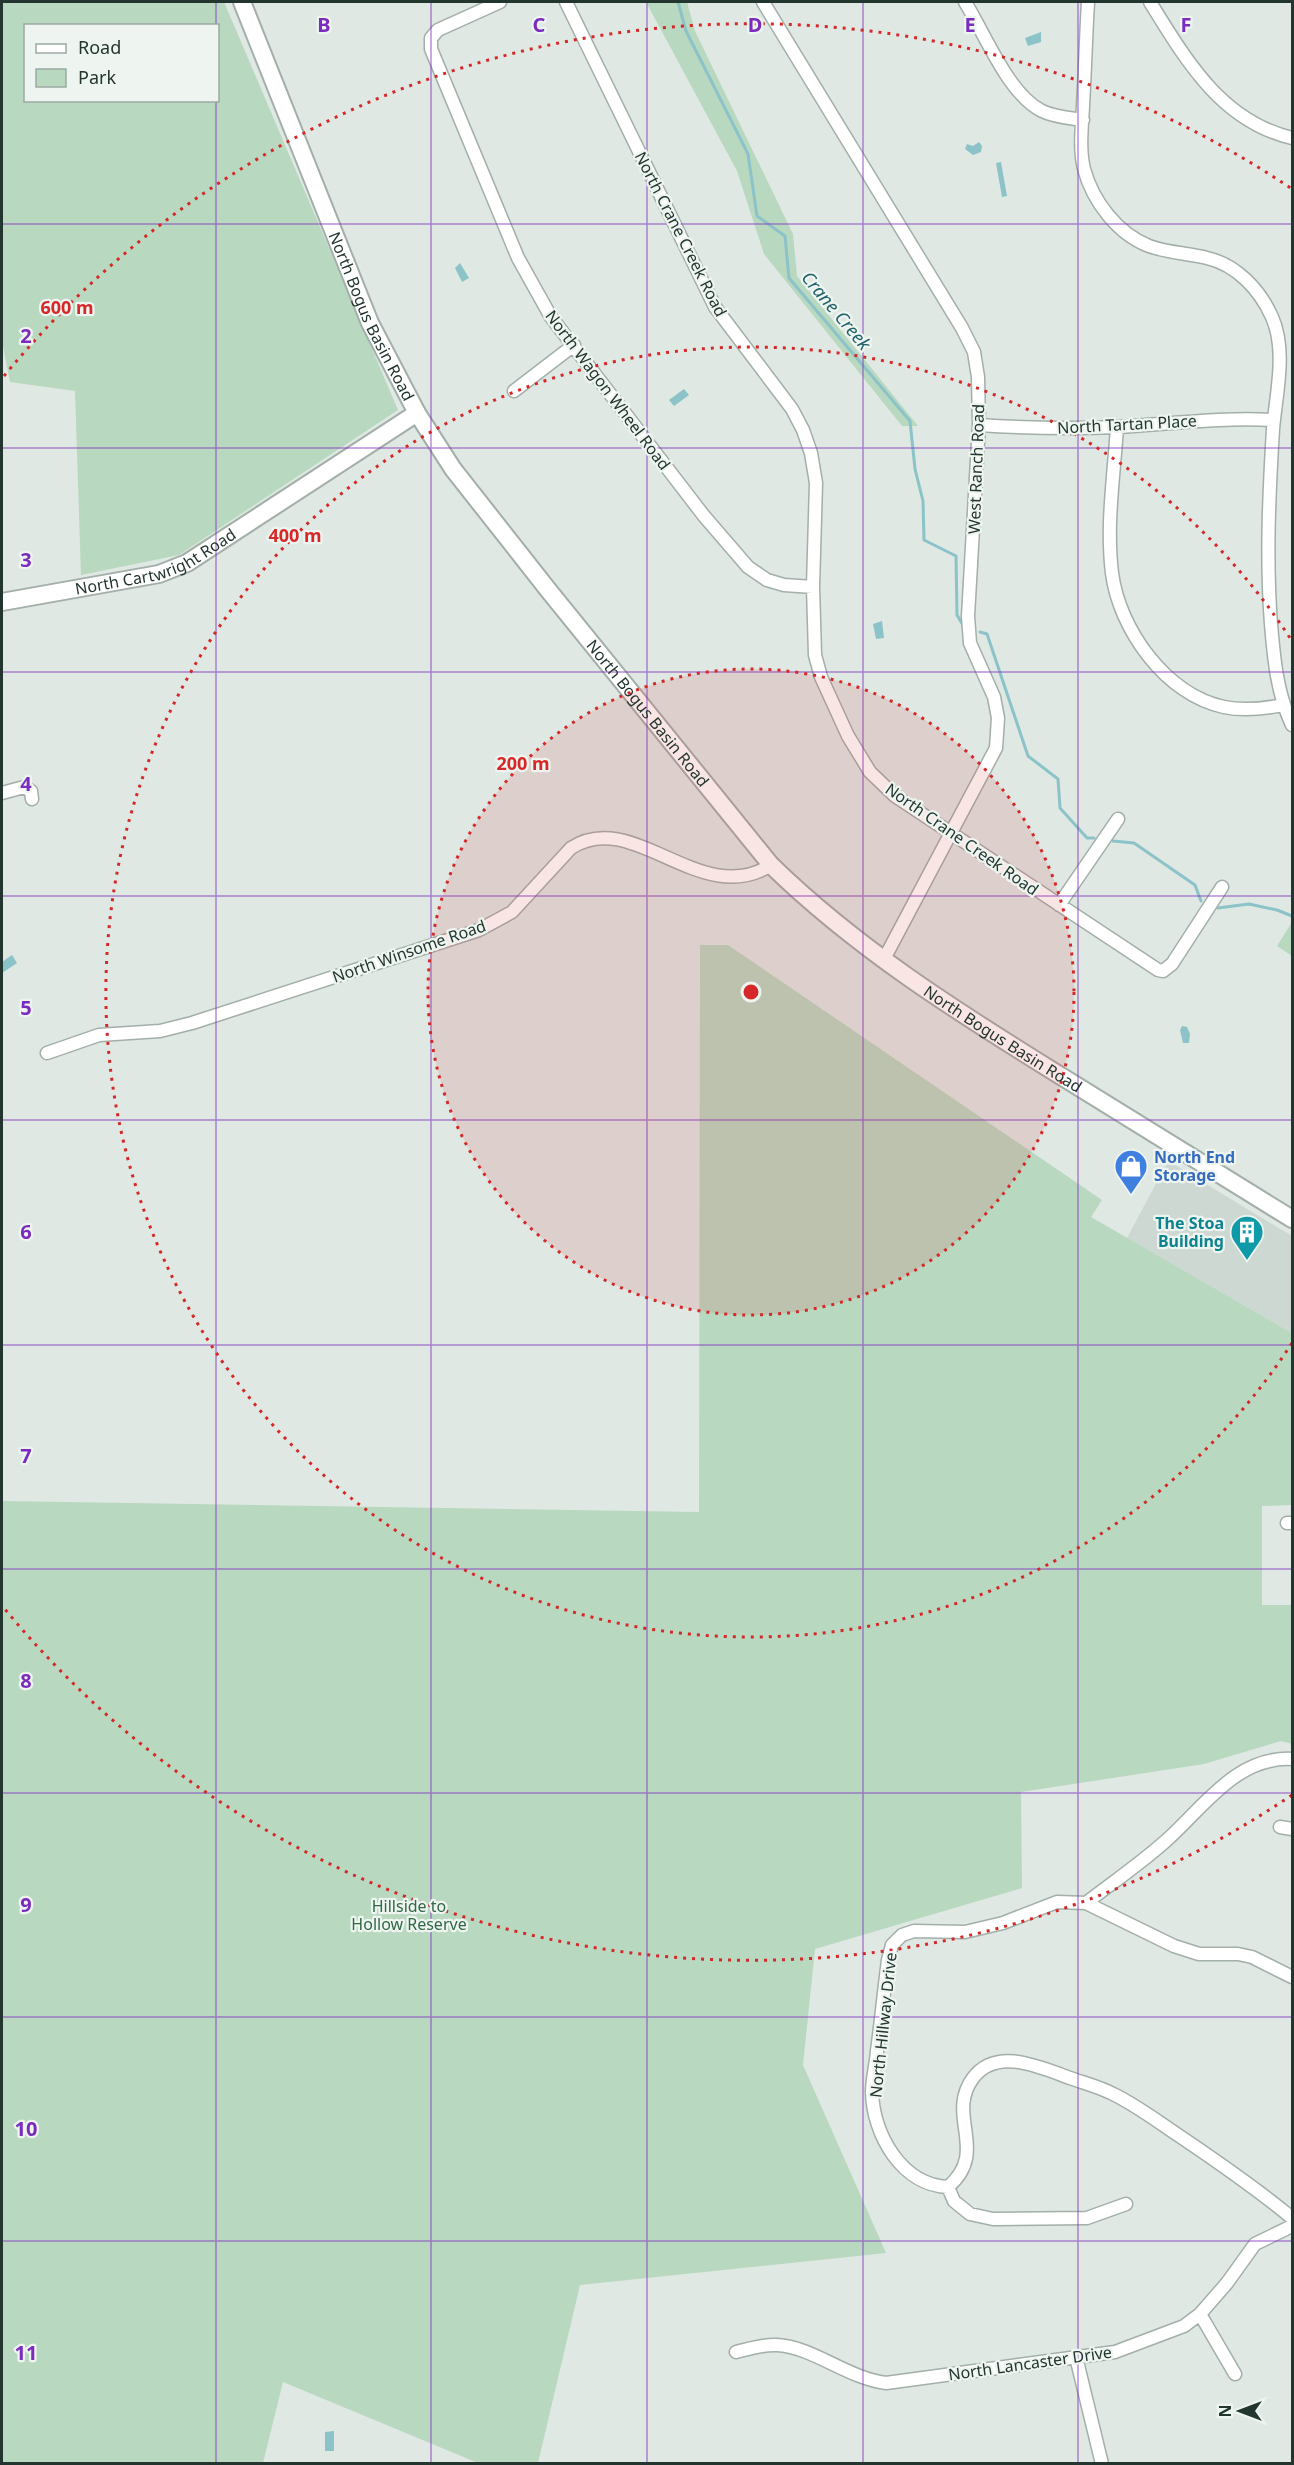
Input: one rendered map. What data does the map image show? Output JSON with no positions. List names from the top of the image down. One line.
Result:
{"streets":{"street":["North Crane Creek Road","North Bogus Basin Road","North Wagon Wheel Road","North Tartan Place","West Ranch Road","North Cartwright Road","North Winsome Road","North Hillway Drive","North Lancaster Drive"]},"crossings":[["North Crane Creek Road","North Wagon Wheel Road"],["North Crane Creek Road","West Ranch Road"],["North Bogus Basin Road","West Ranch Road"],["North Bogus Basin Road","North Cartwright Road"],["North Bogus Basin Road","North Winsome Road"],["North Tartan Place","West Ranch Road"]],"water":["Crane Creek"],"parks":["Hillside to Hollow Reserve"],"places":{"shop":["North End Storage"],"building":["The Stoa Building"]},"legend":["Road","Park"],"north":"left","grid":{"columns":["B","C","D","E","F"],"rows":["2","3","4","5","6","7","8","9","10","11"]},"rings":["600 m","400 m","200 m"]}
